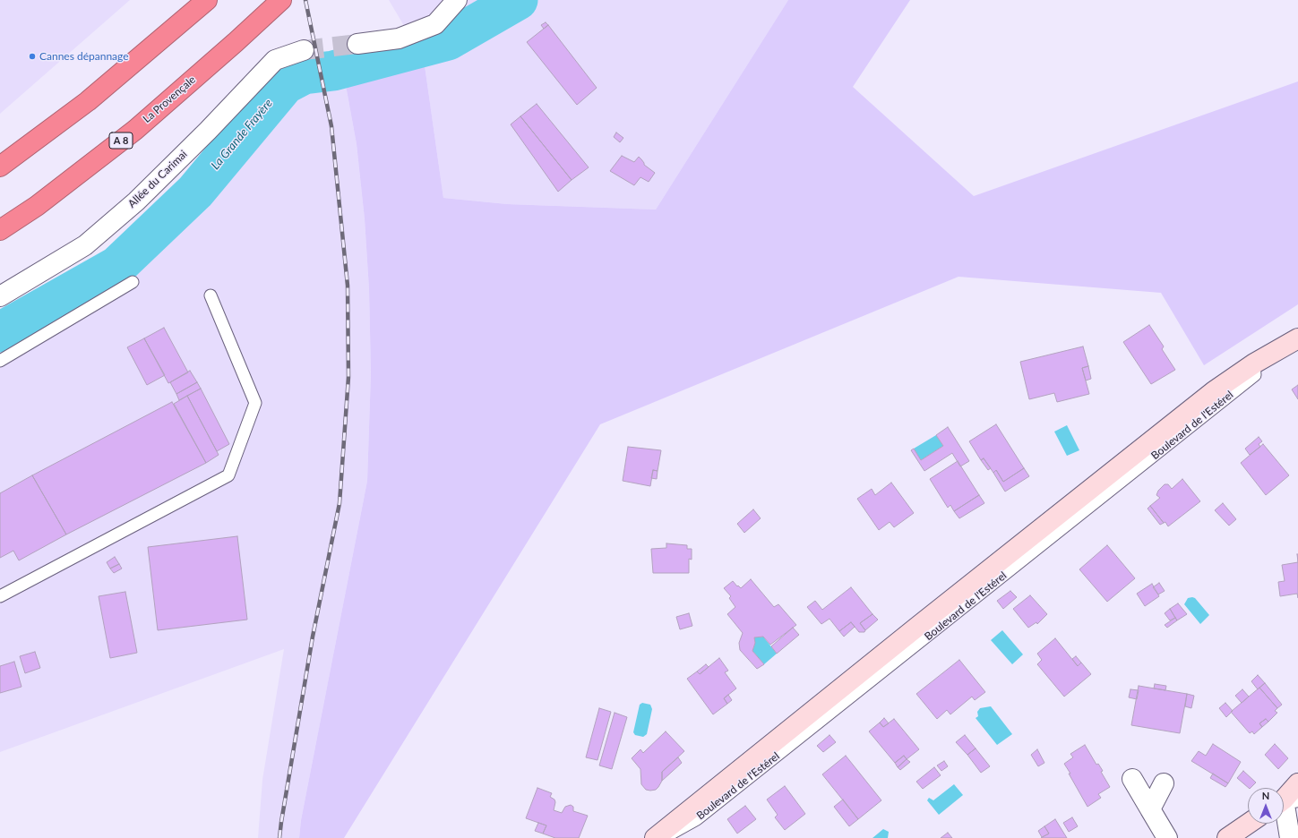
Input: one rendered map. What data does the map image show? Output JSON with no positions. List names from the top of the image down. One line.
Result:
{"streets":{"highway":["La Provençale","A 8"],"street":["Allée du Carimai","Boulevard de l'Estérel"]},"water":["La Grande Frayère"],"places":["Cannes dépannage"],"north":"top"}
